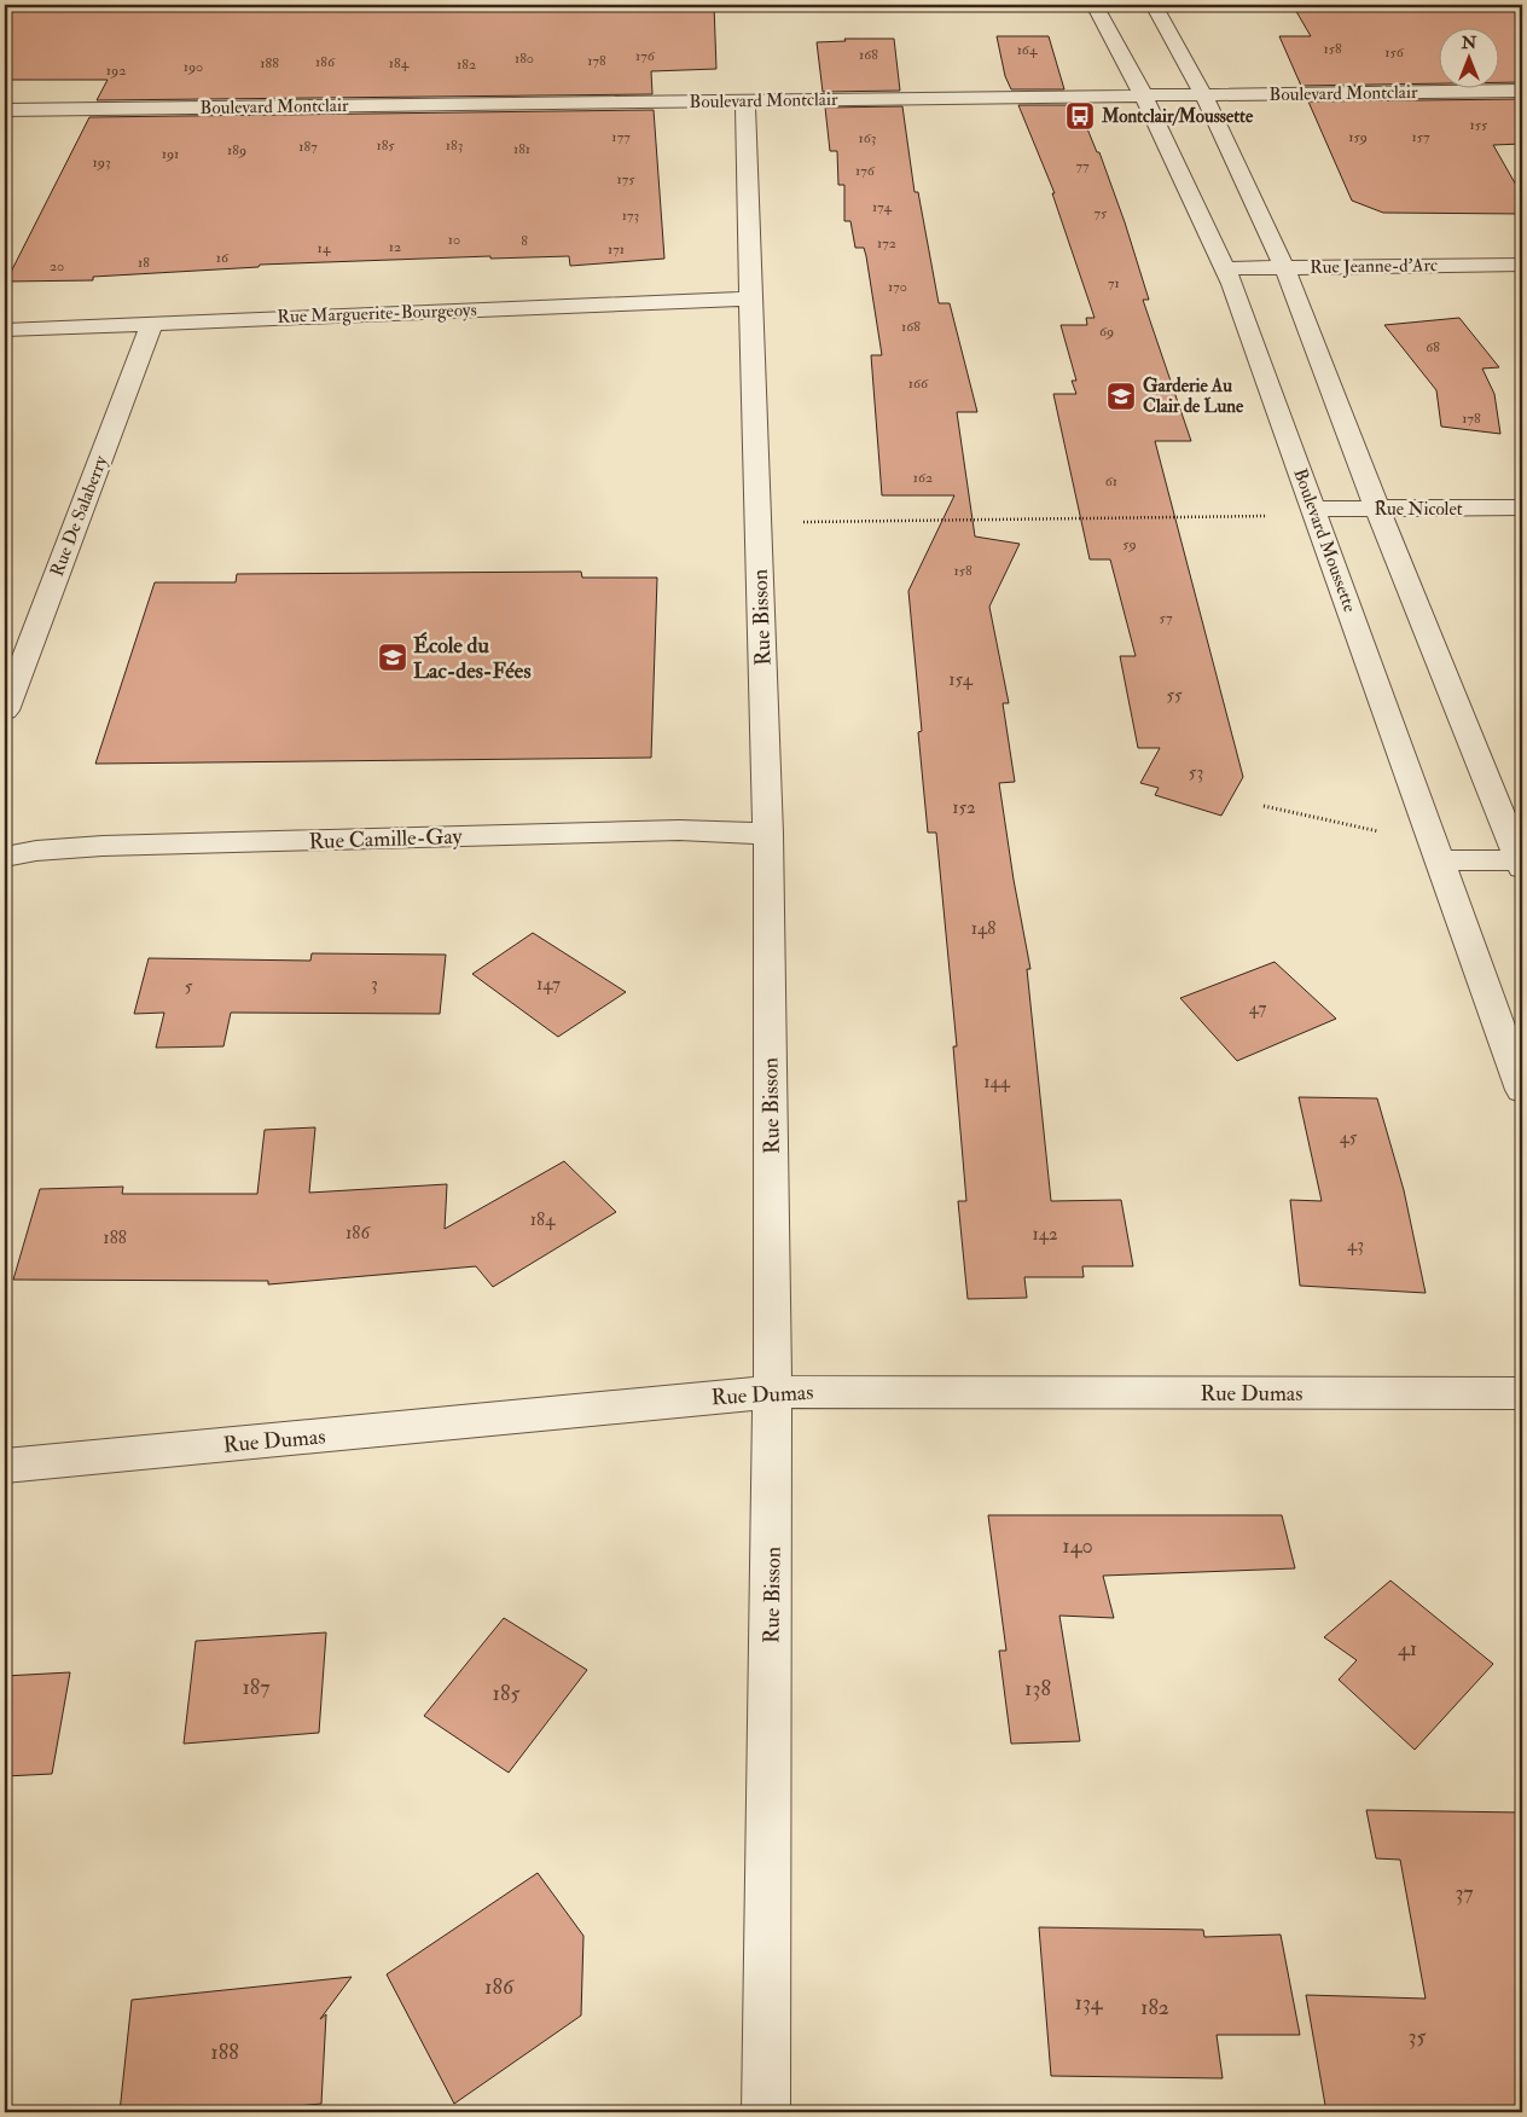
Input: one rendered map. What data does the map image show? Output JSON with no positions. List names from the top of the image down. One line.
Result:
{"streets":{"street":["Boulevard Montclair","Rue Jeanne-d'Arc","Rue Marguerite-Bourgeoys","Rue Nicolet","Rue De Salaberry","Boulevard Moussette","Rue Bisson","Rue Camille-Gay","Rue Dumas"]},"crossings":[["Boulevard Montclair","Boulevard Moussette"],["Boulevard Montclair","Rue Bisson"],["Rue Jeanne-d'Arc","Boulevard Moussette"],["Rue Marguerite-Bourgeoys","Rue De Salaberry"],["Rue Marguerite-Bourgeoys","Rue Bisson"],["Rue Nicolet","Boulevard Moussette"],["Rue Bisson","Rue Camille-Gay"],["Rue Bisson","Rue Dumas"]],"places":{"bus stop":["Montclair/Moussette"],"school or university":["Garderie Au Clair de Lune","École du Lac-des-Fées"]},"house_numbers":["158","164","156","168","176","180","178","186","188","184","182","190","192","155","177","159","157","163","185","183","187","181","189","191","193","77","176","175","174","75","173","10","8","172","12","14","171","16","18","20","71","170","168","69","68","166","178","162","61","59","158","57","154","55","53","152","148","3","147","5","47","144","45","184","186","142","188","43","140","41","187","138","185","37","186","134","182","35","188"],"north":"top"}
